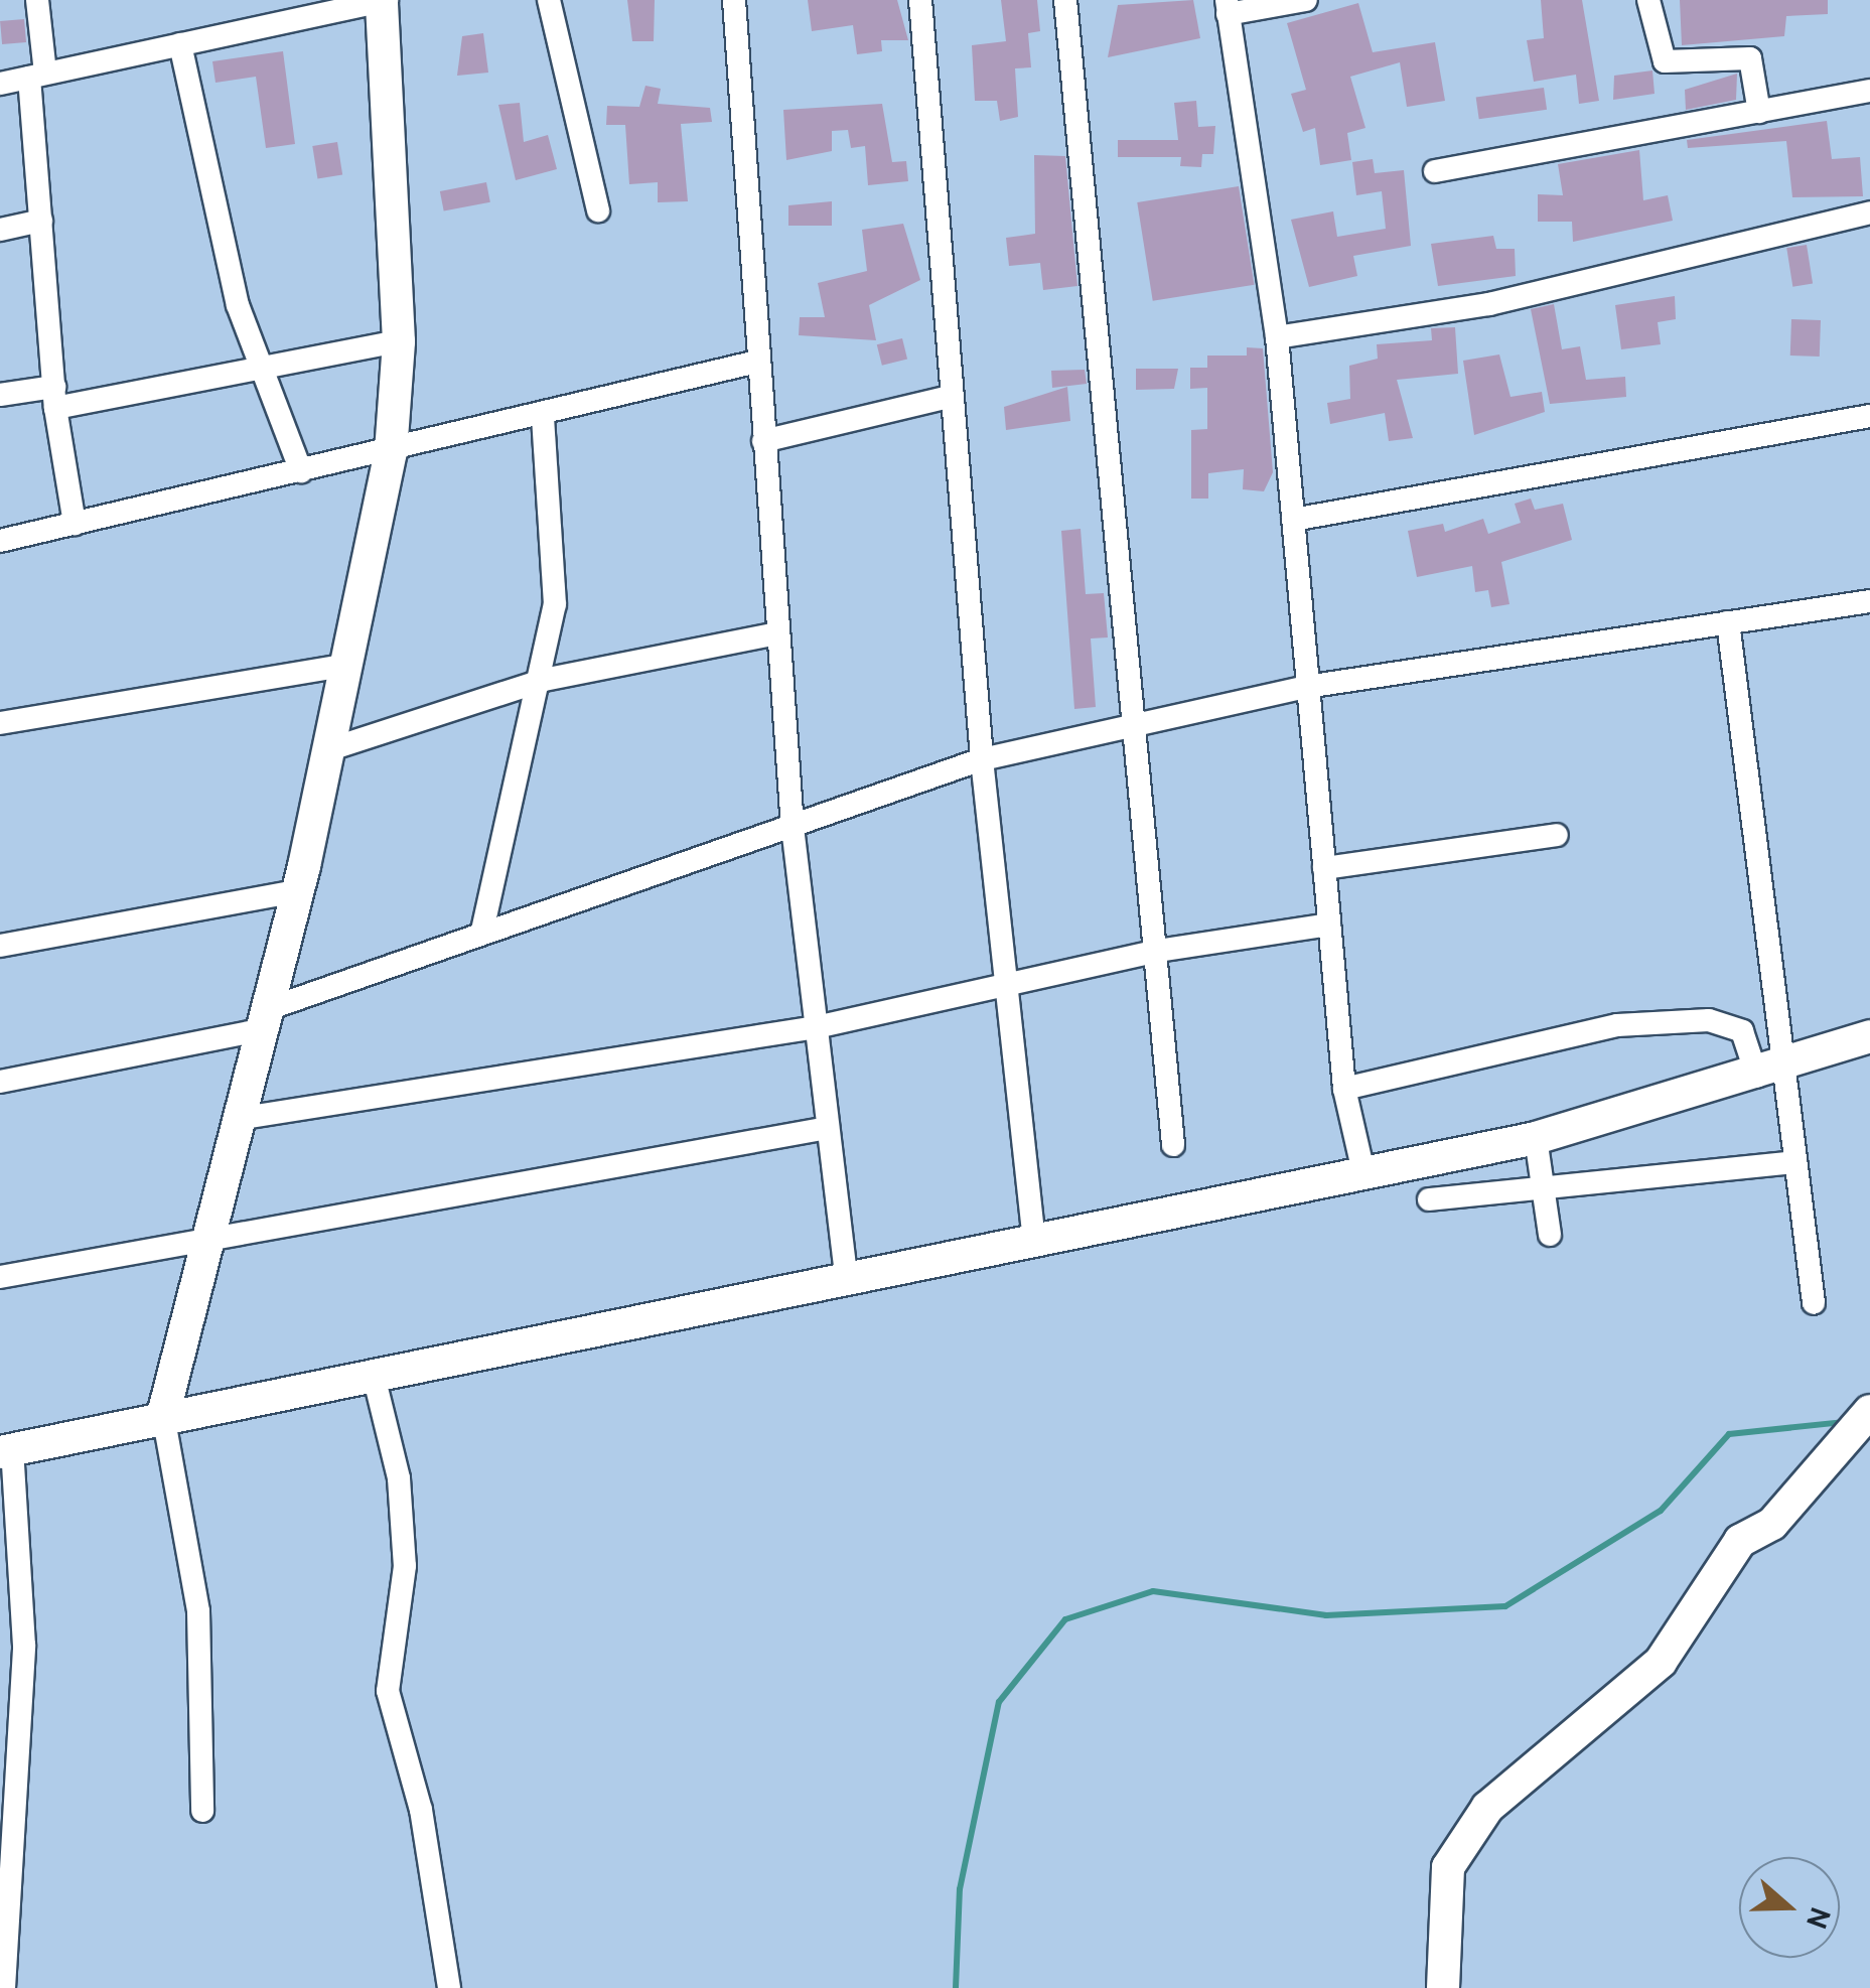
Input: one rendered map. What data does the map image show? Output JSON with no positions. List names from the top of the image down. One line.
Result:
{"north":"right"}
